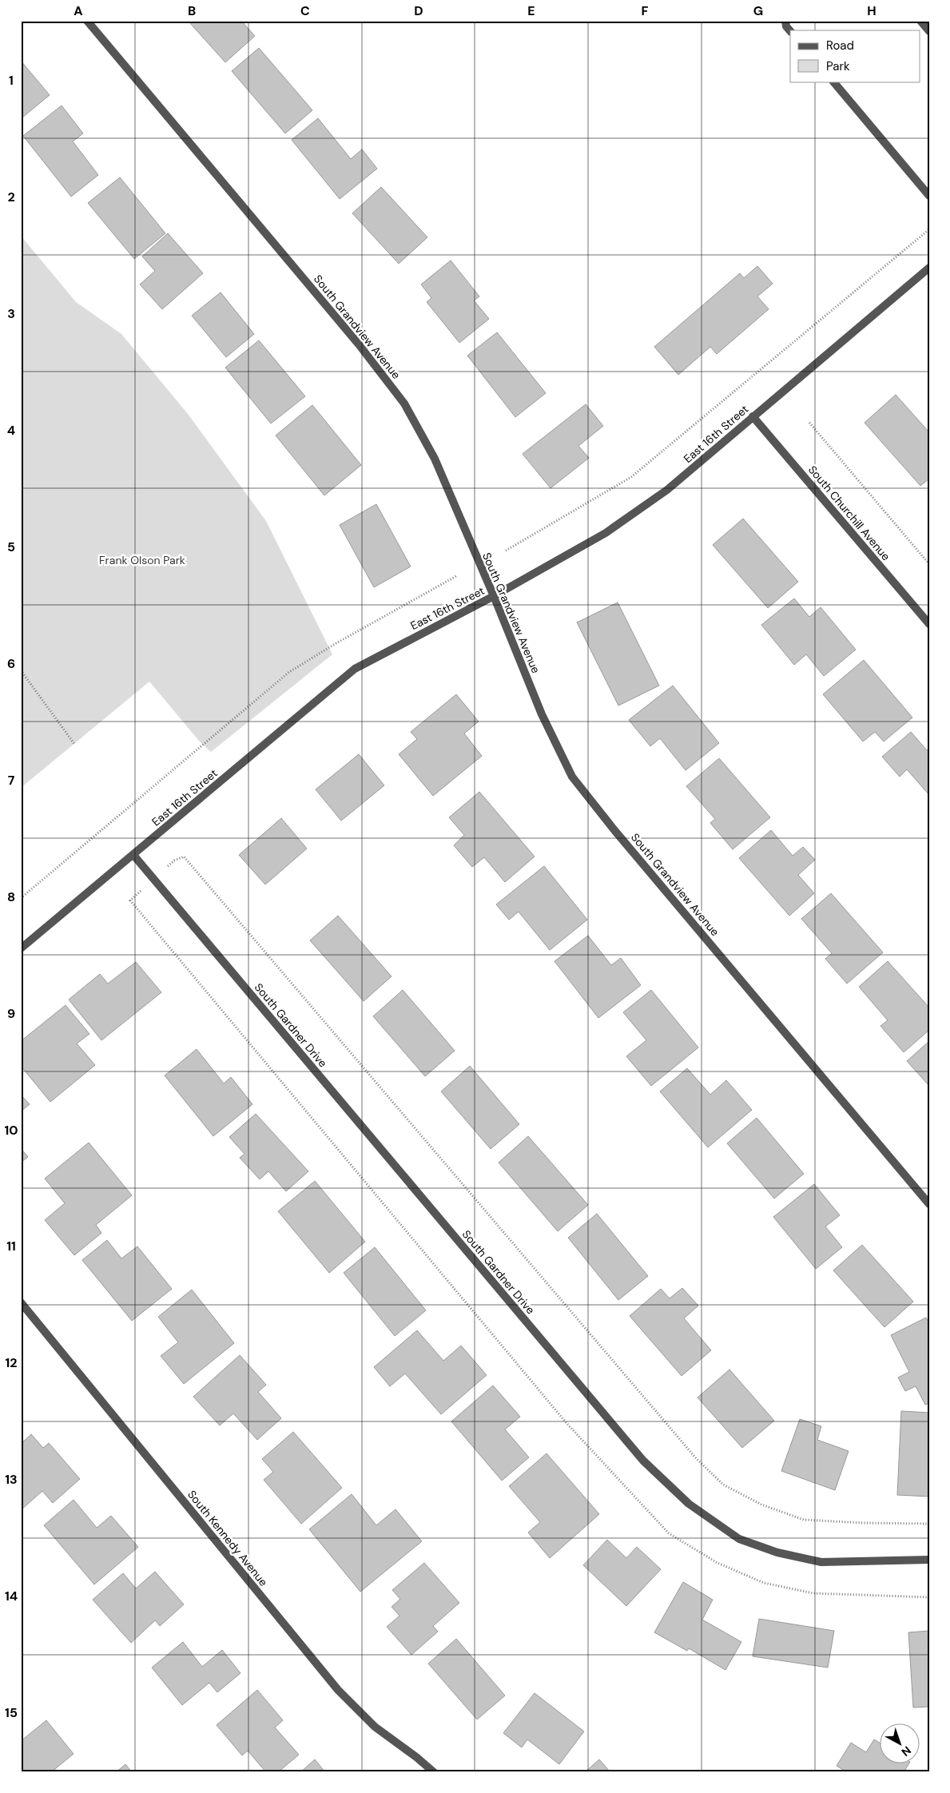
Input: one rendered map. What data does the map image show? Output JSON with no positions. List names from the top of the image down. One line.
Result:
{"streets":{"street":["South Grandview Avenue","East 16th Street","South Churchill Avenue","South Gardner Drive","South Kennedy Avenue"]},"crossings":[["South Grandview Avenue","East 16th Street"],["East 16th Street","South Churchill Avenue"],["East 16th Street","South Gardner Drive"]],"parks":["Frank Olson Park"],"legend":["Road","Park"],"north":"bottom right","grid":{"columns":["A","B","C","D","E","F","G","H"],"rows":["1","2","3","4","5","6","7","8","9","10","11","12","13","14","15"]}}
